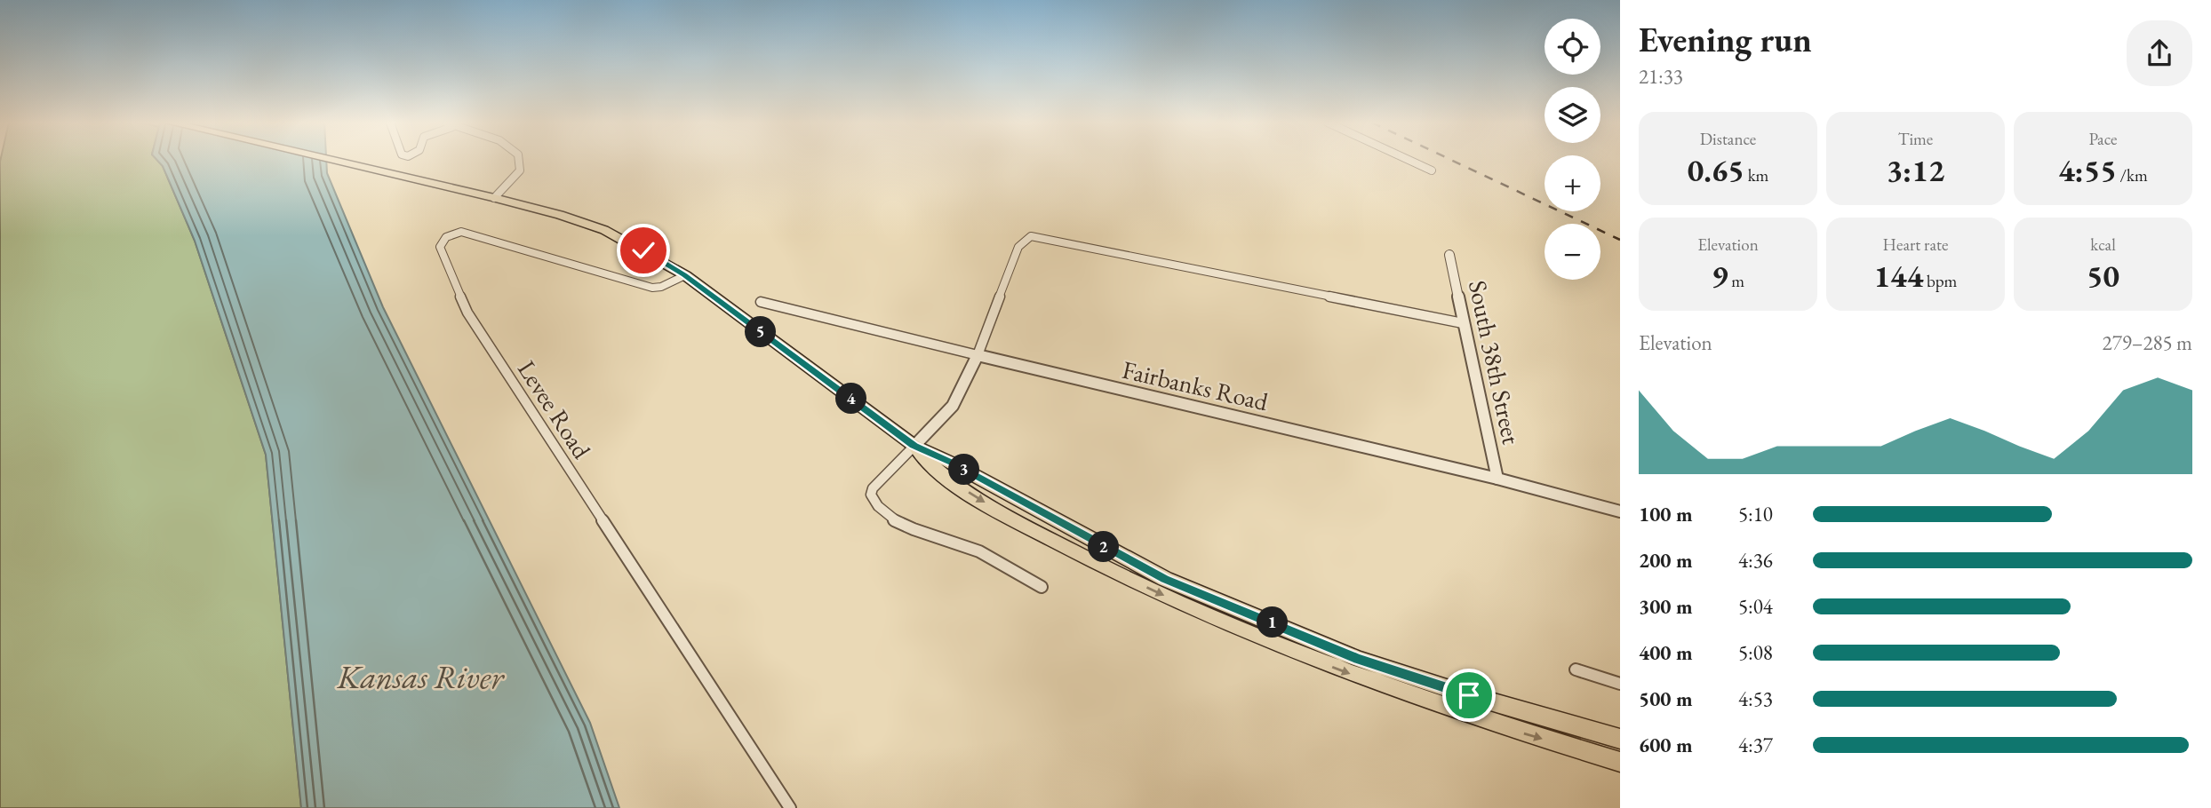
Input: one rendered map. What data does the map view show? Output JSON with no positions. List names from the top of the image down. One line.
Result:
{"streets":{"street":["South 38th Street","Fairbanks Road","Levee Road"]},"crossings":[["South 38th Street","Fairbanks Road"]],"water":["Kansas River"],"page":{"heading":["Evening run","21:33"],"map_buttons":["+","−"],"stats":[["Distance","0.65 km"],["Time","3:12"],["Pace","4:55 /km"],["Elevation","9 m"],["Heart rate","144 bpm"],["kcal","50"]],"pins":["5","4","3","2","1"],"chart":["Elevation","279–285 m"],"list":[{"name":"100 m","note":"5:10"},{"name":"200 m","note":"4:36"},{"name":"300 m","note":"5:04"},{"name":"400 m","note":"5:08"},{"name":"500 m","note":"4:53"},{"name":"600 m","note":"4:37"}]}}
